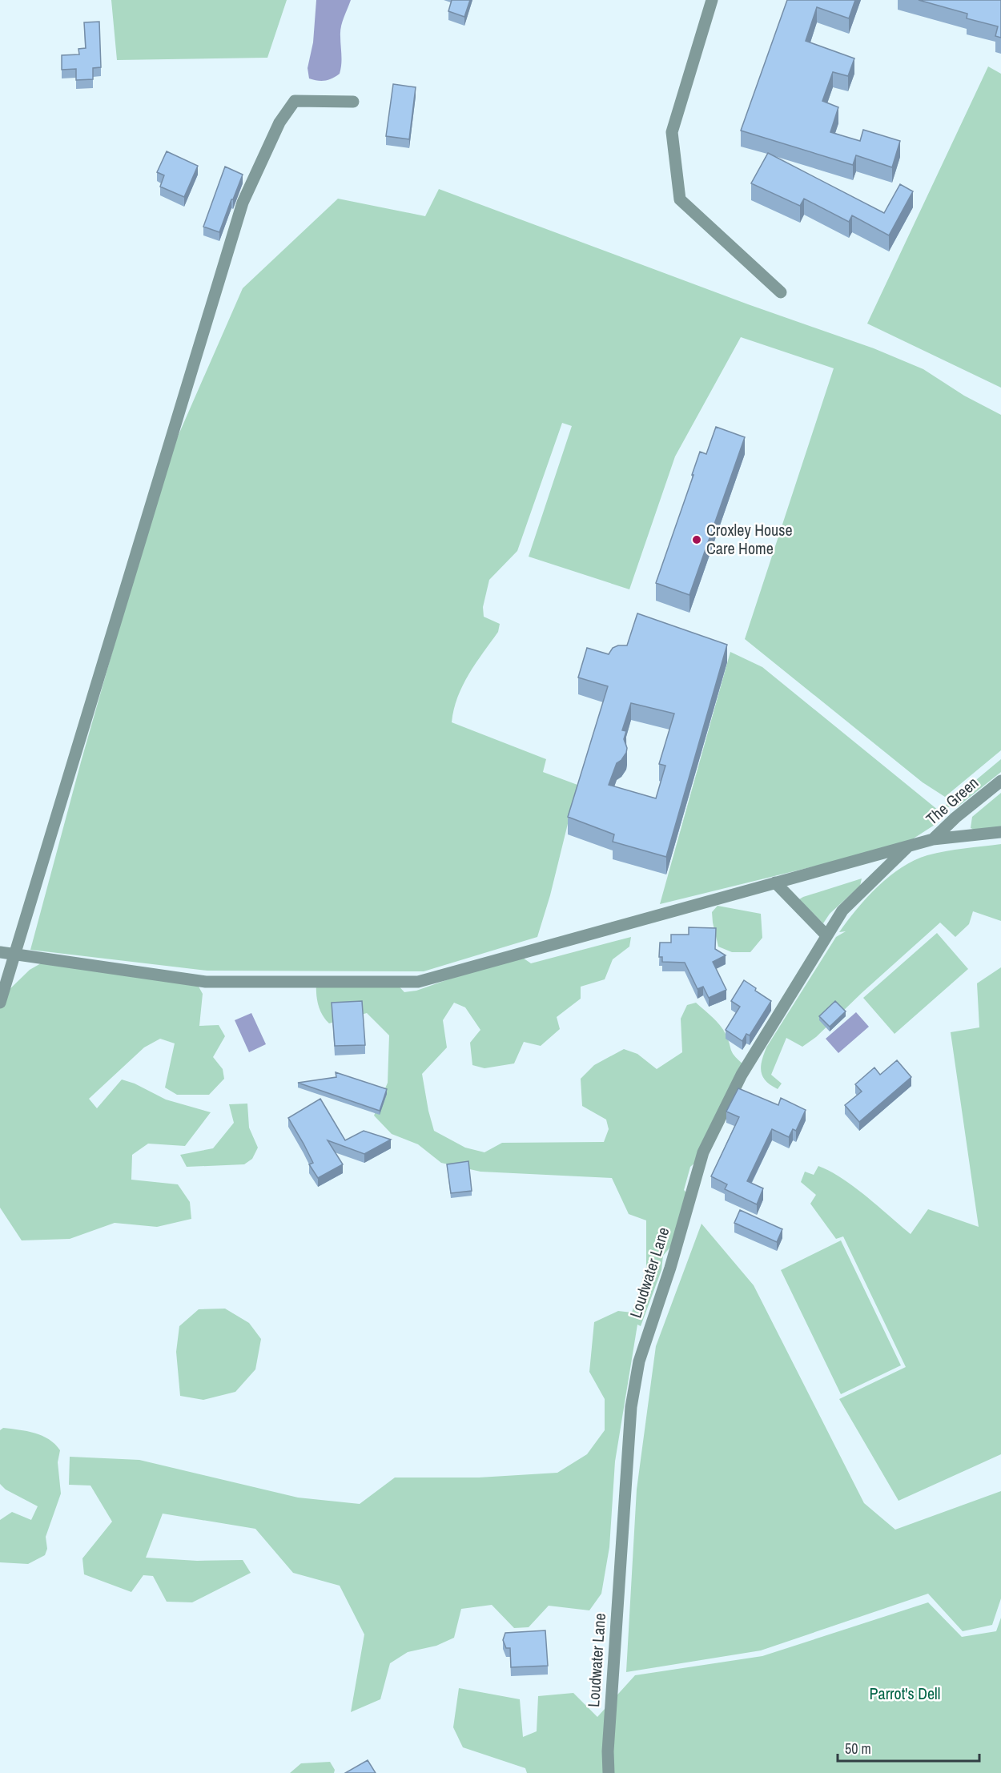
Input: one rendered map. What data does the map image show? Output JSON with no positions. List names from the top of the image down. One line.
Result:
{"streets":{"street":["The Green","Loudwater Lane"]},"parks":["Parrot's Dell"],"places":["Croxley House Care Home"],"scale_bar":"50 m"}
